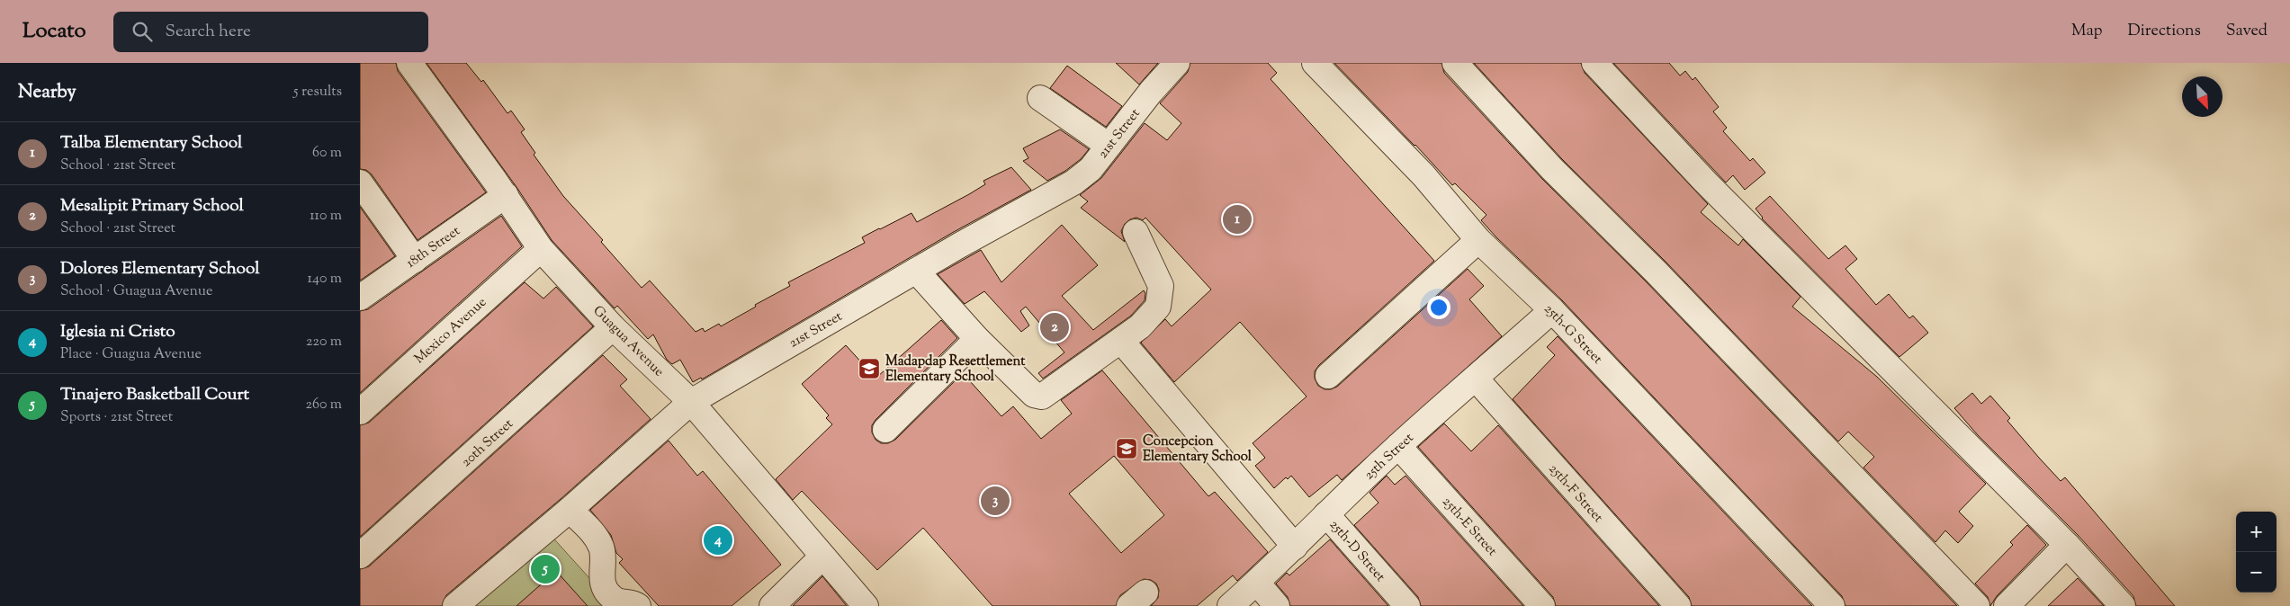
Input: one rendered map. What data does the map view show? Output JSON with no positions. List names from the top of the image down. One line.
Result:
{"streets":{"street":["21st Street","18th Street","Mexico Avenue","25th-G Street","Guagua Avenue","20th Street","25th Street","25th-F Street","25th-E Street","25th-D Street"]},"crossings":[["21st Street","Guagua Avenue"],["18th Street","Guagua Avenue"],["Mexico Avenue","Guagua Avenue"],["25th-G Street","25th Street"],["Guagua Avenue","20th Street"],["25th Street","25th-F Street"],["25th Street","25th-E Street"],["25th Street","25th-D Street"]],"places":{"school or university":["Madapdap Resettlement Elementary School","Concepcion Elementary School"]},"north":"bottom right","page":{"header":"Locato","search":"Search here","nav":["Map","Directions","Saved"],"heading":["Nearby","5 results"],"list":[{"mark":"1","name":"Talba Elementary School","note":"School · 21st Street","value":"60 m"},{"mark":"2","name":"Mesalipit Primary School","note":"School · 21st Street","value":"110 m"},{"mark":"3","name":"Dolores Elementary School","note":"School · Guagua Avenue","value":"140 m"},{"mark":"4","name":"Iglesia ni Cristo","note":"Place · Guagua Avenue","value":"220 m"},{"mark":"5","name":"Tinajero Basketball Court","note":"Sports · 21st Street","value":"260 m"}],"pins":["1","2","3","4","5"],"map_buttons":["+","−"]}}
